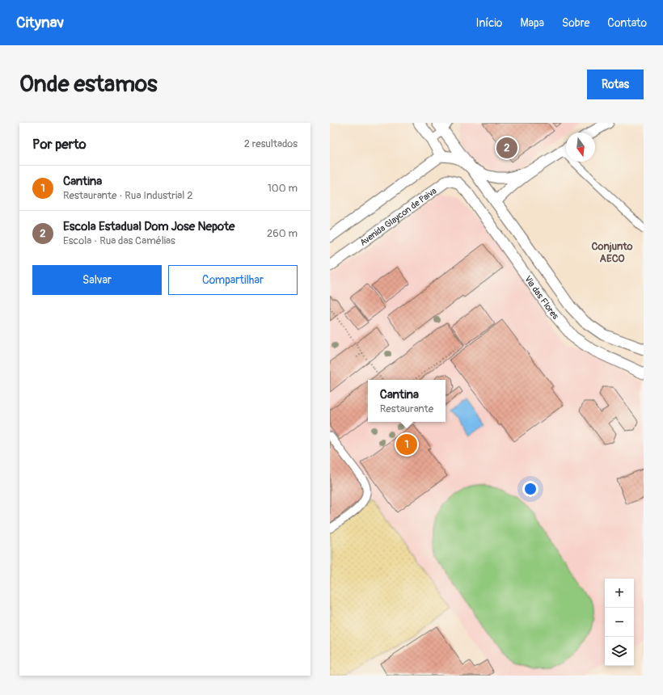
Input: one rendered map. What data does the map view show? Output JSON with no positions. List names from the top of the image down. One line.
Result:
{"streets":{"main road":["Avenida Glaycon de Paiva","Via das Flores"]},"crossings":[["Avenida Glaycon de Paiva","Via das Flores"]],"districts":["Conjunto AECO"],"north":"bottom","page":{"header":"Citynav","nav":["Início","Mapa","Sobre","Contato"],"buttons":["Rotas",["Salvar","Compartilhar"]],"title":"Onde estamos","heading":["Por perto","2 resultados"],"pins":["2","1"],"list":[{"mark":"1","name":"Cantina","note":"Restaurante · Rua Industrial 2","value":"100 m"},{"mark":"2","name":"Escola Estadual Dom Jose Nepote","note":"Escola · Rua das Camélias","value":"260 m"}],"popup":["Cantina","Restaurante"],"map_buttons":["+","−"]}}
